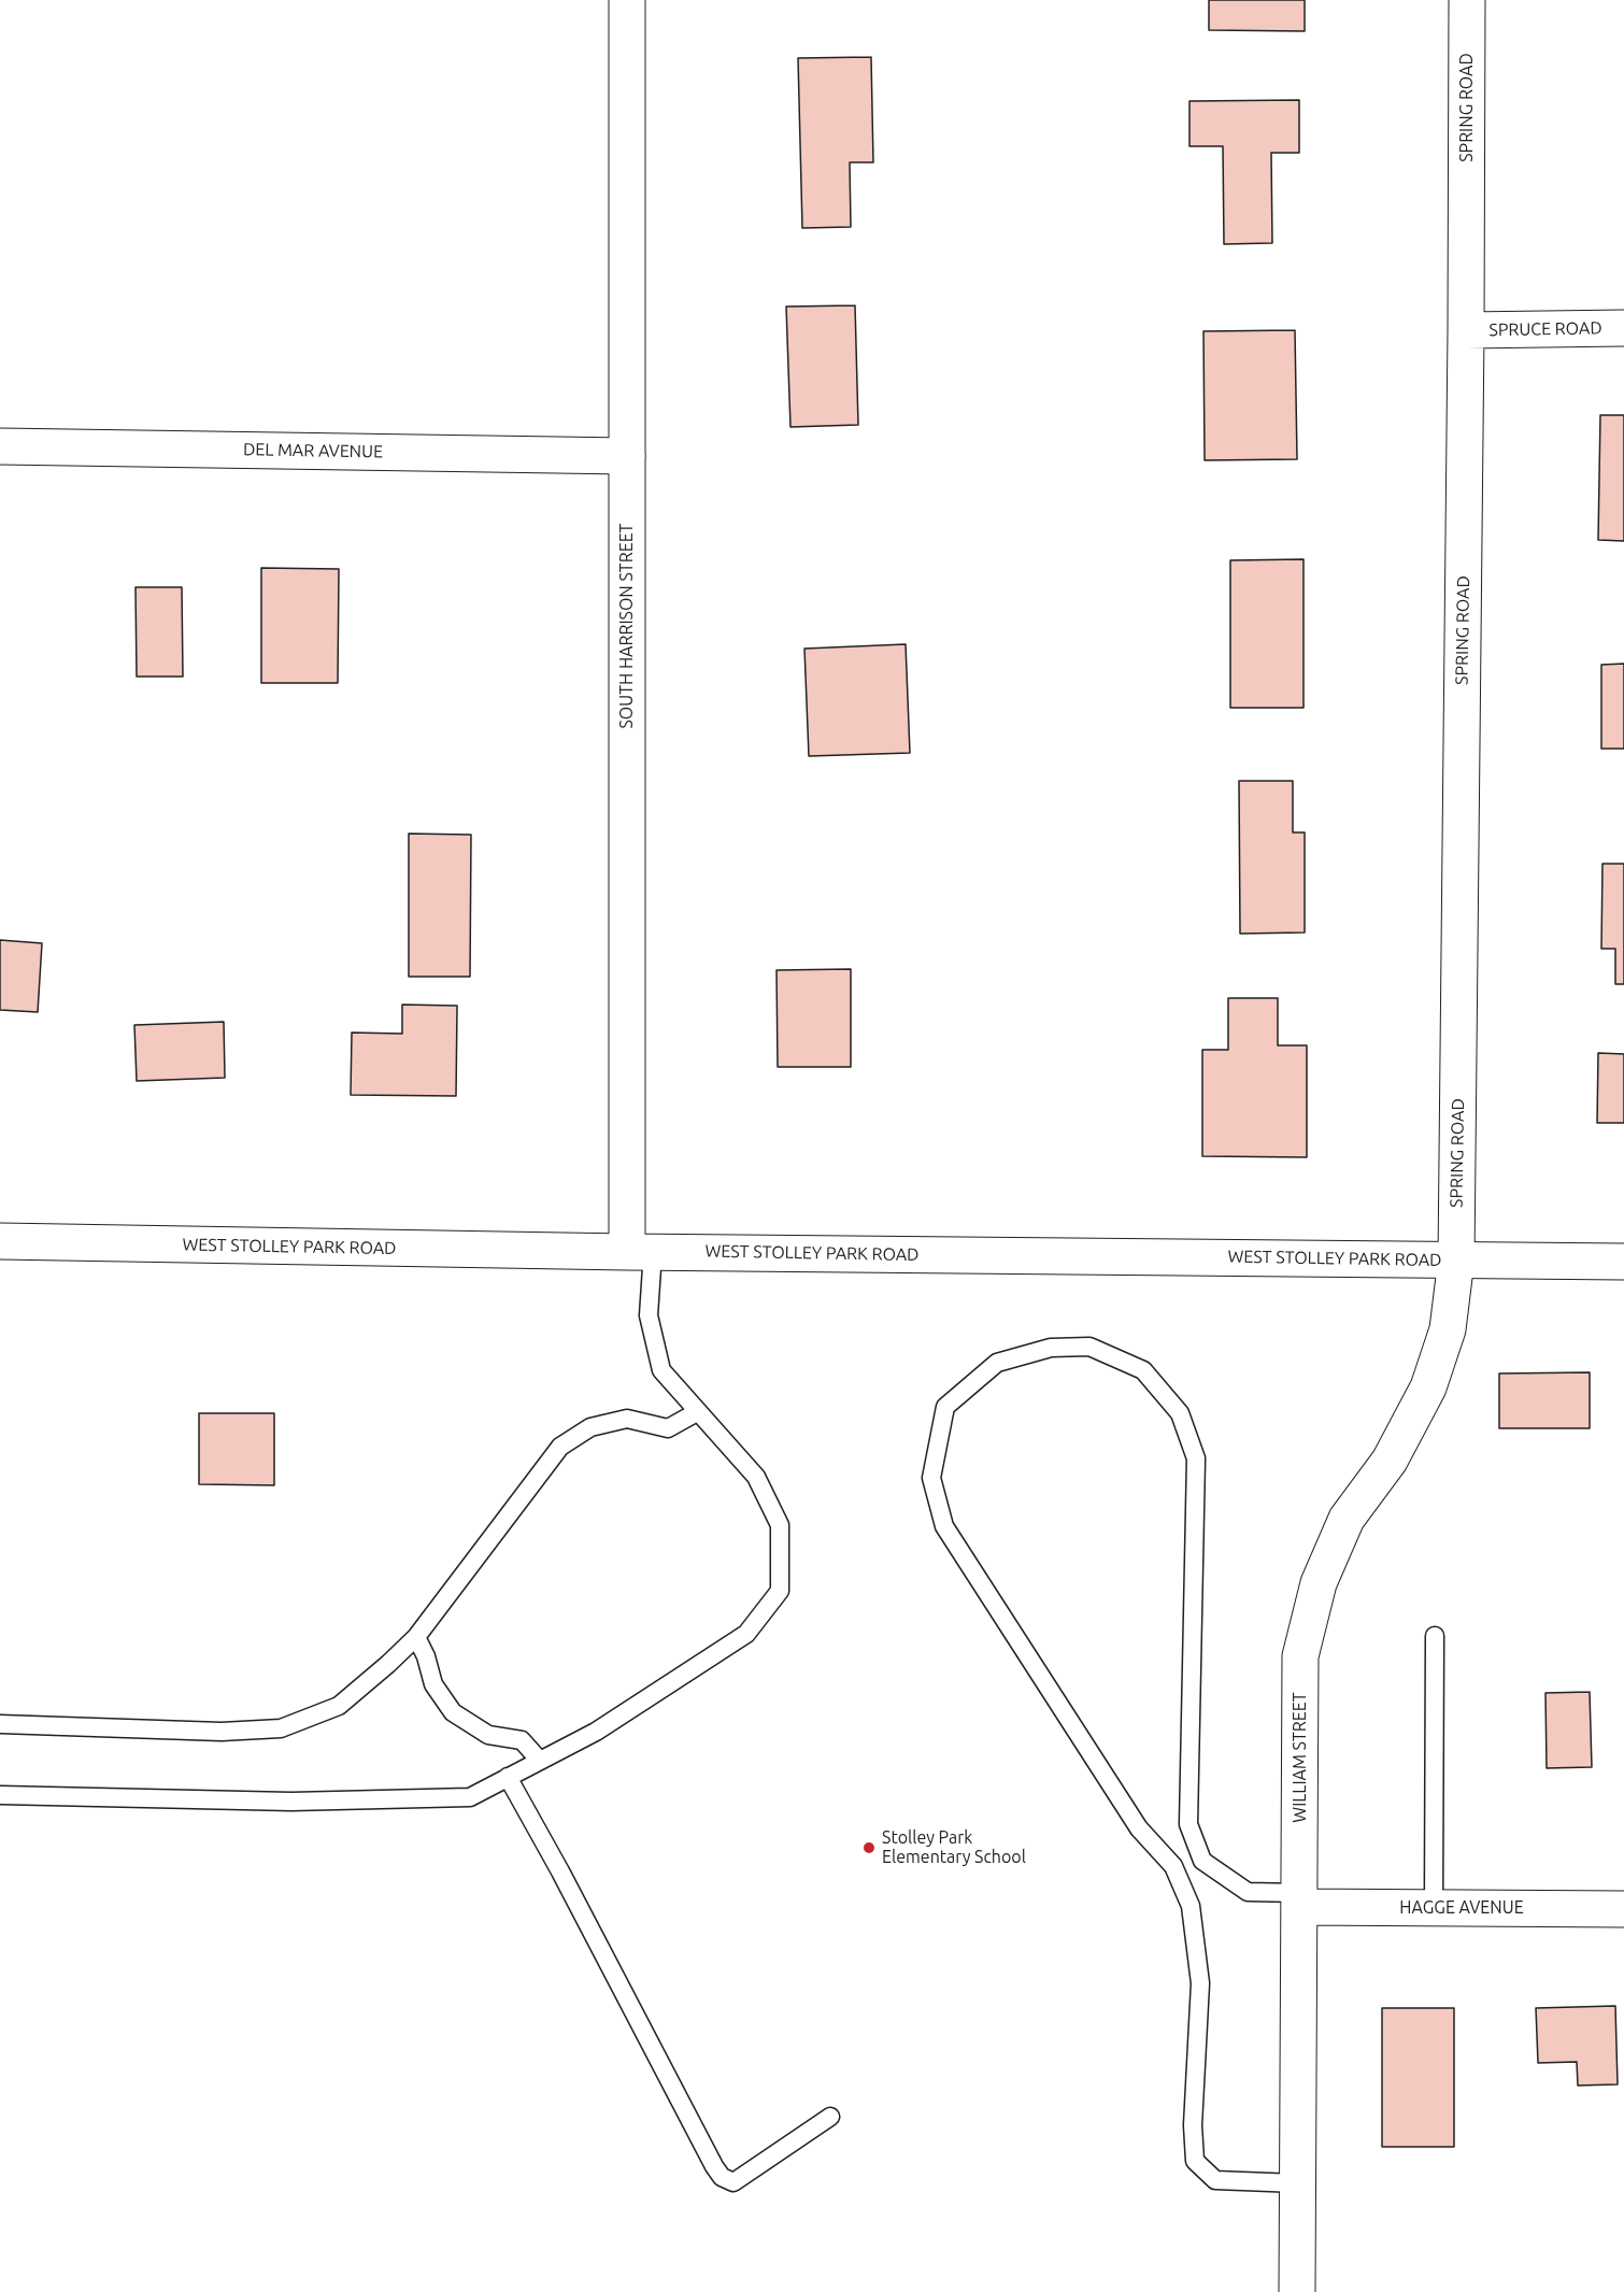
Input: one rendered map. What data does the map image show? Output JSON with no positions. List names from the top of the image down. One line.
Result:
{"streets":{"street":["SPRING ROAD","SPRUCE ROAD","DEL MAR AVENUE","SOUTH HARRISON STREET","WEST STOLLEY PARK ROAD","WILLIAM STREET","HAGGE AVENUE"]},"crossings":[["SPRING ROAD","SPRUCE ROAD"],["SPRING ROAD","WEST STOLLEY PARK ROAD"],["SPRING ROAD","WILLIAM STREET"],["DEL MAR AVENUE","SOUTH HARRISON STREET"],["SOUTH HARRISON STREET","WEST STOLLEY PARK ROAD"],["WEST STOLLEY PARK ROAD","WILLIAM STREET"],["WILLIAM STREET","HAGGE AVENUE"]],"places":["Stolley Park Elementary School"]}
